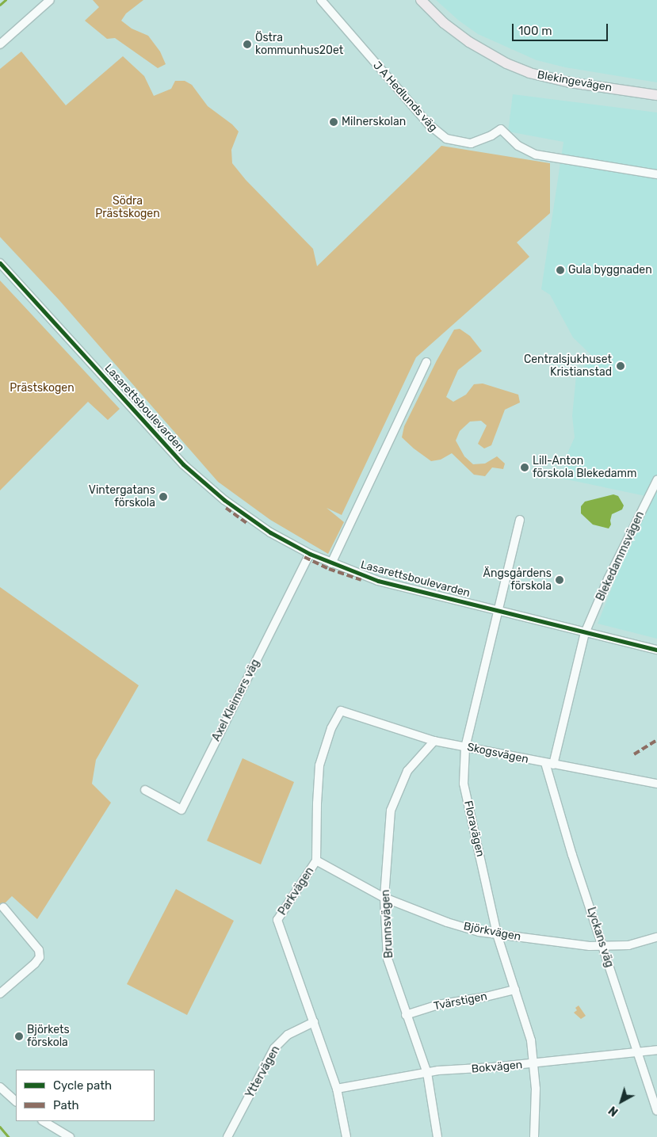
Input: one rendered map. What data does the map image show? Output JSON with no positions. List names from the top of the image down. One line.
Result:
{"streets":{"main road":["Blekingevägen"],"street":["J A Hedlunds väg","Lasarettsboulevarden","Blekedammsvägen","Axel Kleimers väg","Skogsvägen","Floravägen","Parkvägen","Brunnsvägen","Björkvägen","Lyckans väg","Tvärstigen","Bokvägen","Yttervägen"]},"crossings":[["Lasarettsboulevarden","Blekedammsvägen"],["Lasarettsboulevarden","Axel Kleimers väg"],["Lasarettsboulevarden","Floravägen"],["Skogsvägen","Floravägen"],["Skogsvägen","Parkvägen"],["Skogsvägen","Brunnsvägen"],["Skogsvägen","Lyckans väg"],["Floravägen","Björkvägen"],["Floravägen","Tvärstigen"],["Floravägen","Bokvägen"],["Parkvägen","Björkvägen"],["Parkvägen","Bokvägen"],["Parkvägen","Yttervägen"],["Brunnsvägen","Björkvägen"],["Brunnsvägen","Tvärstigen"],["Brunnsvägen","Bokvägen"],["Björkvägen","Lyckans väg"],["Lyckans väg","Bokvägen"]],"parks":["Södra Prästskogen","Prästskogen"],"places":["Östra kommunhus20et","Milnerskolan","Gula byggnaden","Centralsjukhuset Kristianstad","Lill-Anton förskola Blekedamm","Vintergatans förskola","Ängsgårdens förskola","Björkets förskola"],"legend":["Cycle path","Path"],"scale_bar":"100 m","north":"bottom left"}
